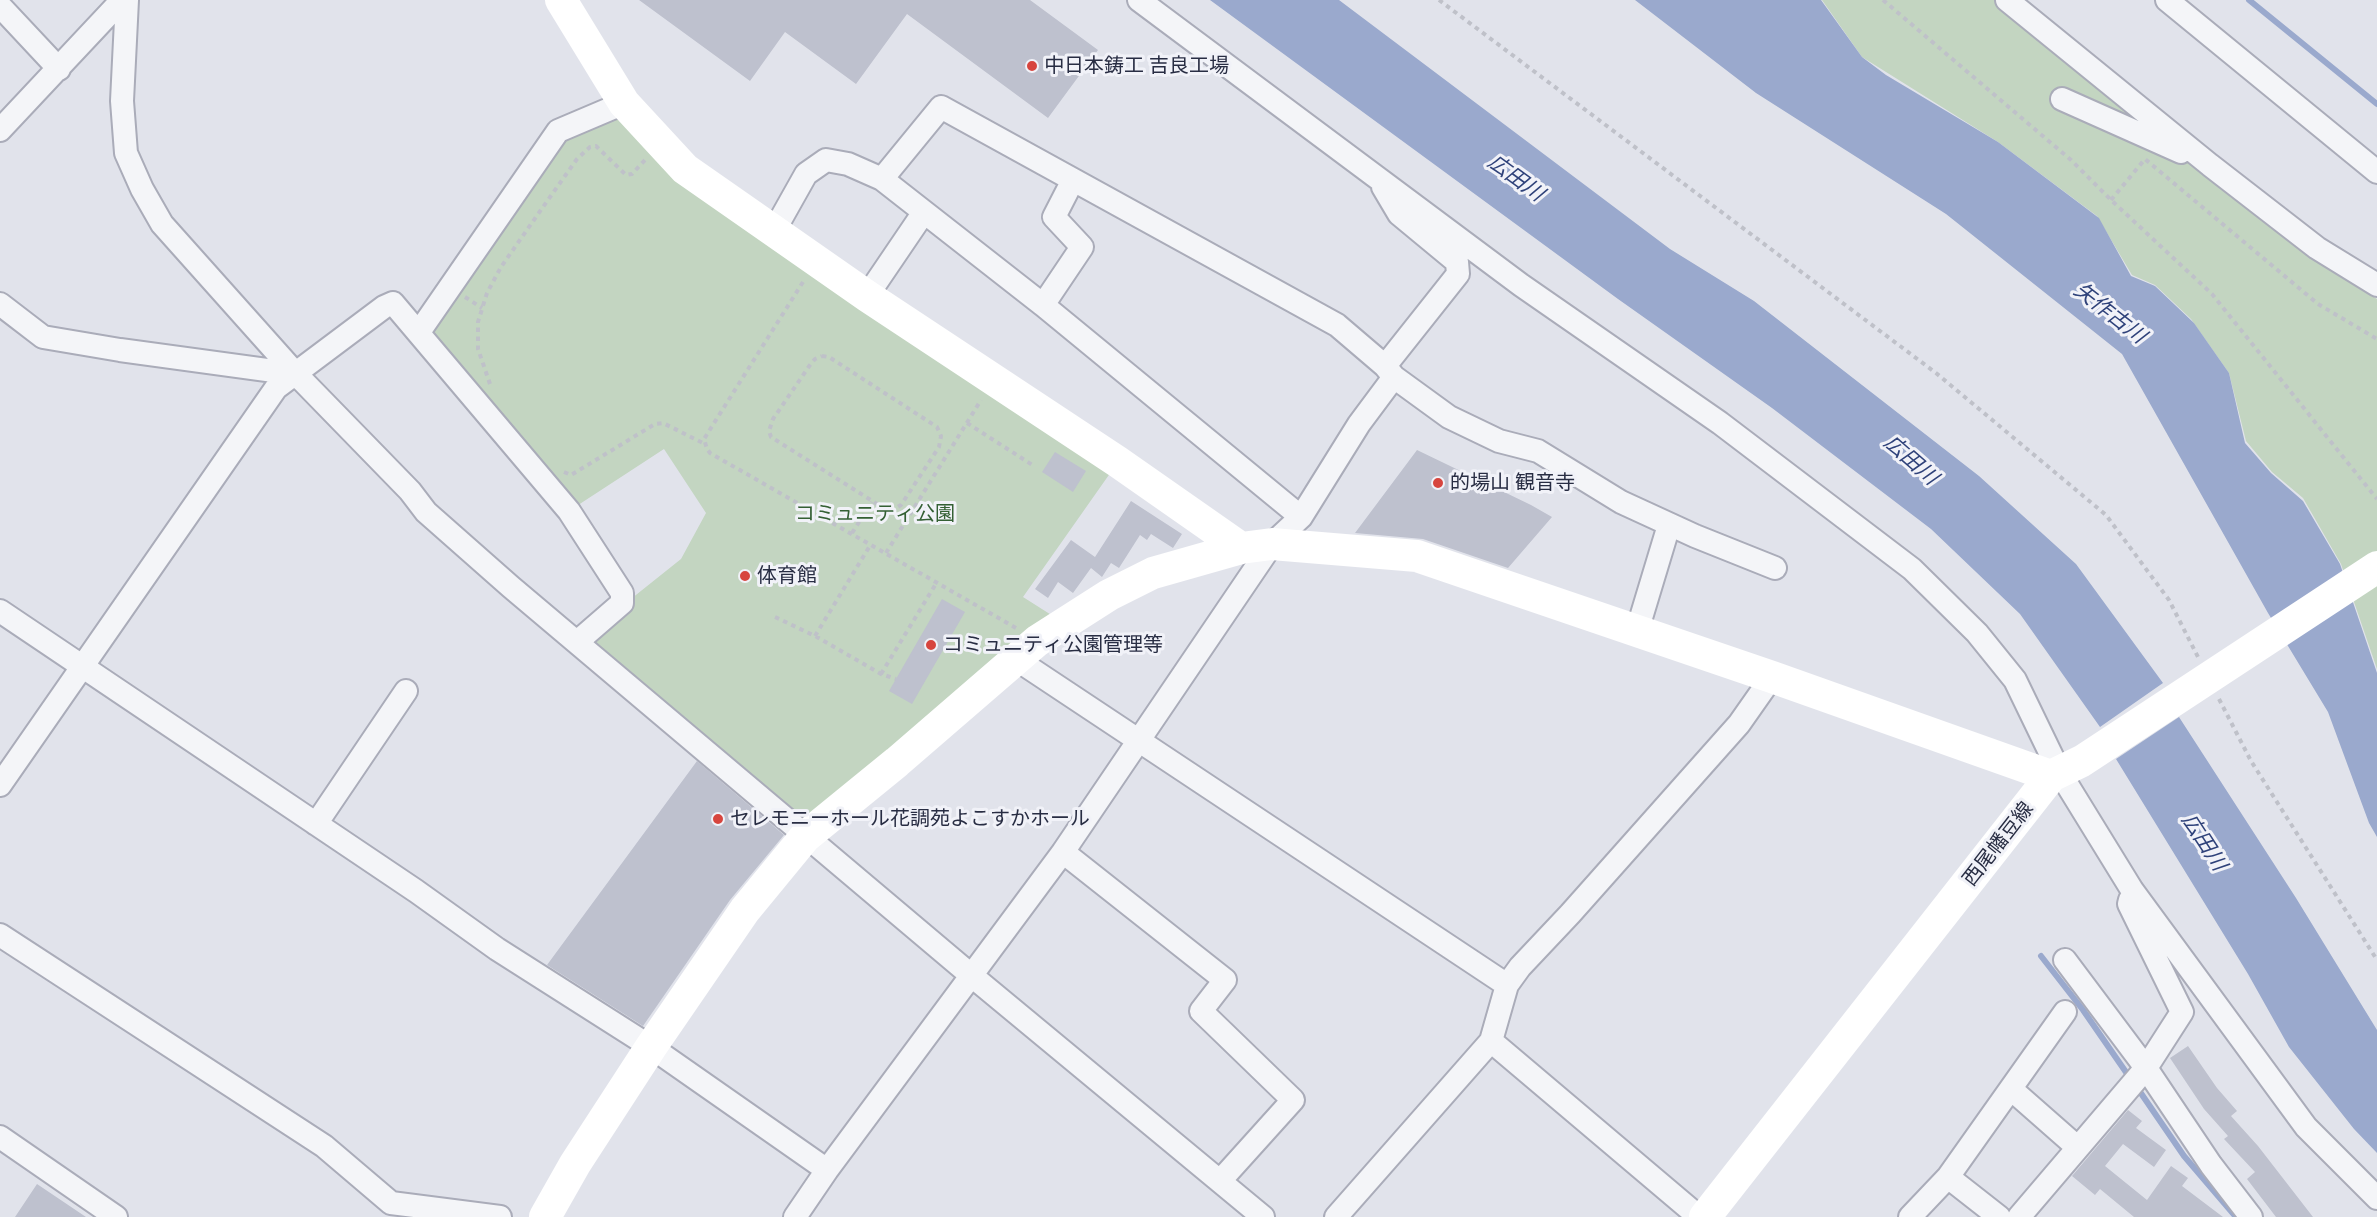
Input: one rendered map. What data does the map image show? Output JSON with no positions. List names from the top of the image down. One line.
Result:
{"streets":{"street":["西尾幡豆線"]},"water":["広田川","矢作古川"],"parks":["コミュニティ公園"],"places":["中日本鋳工 吉良工場","的場山 観音寺","体育館","コミュニティ公園管理等","セレモニーホール花調苑よこすかホール"]}
